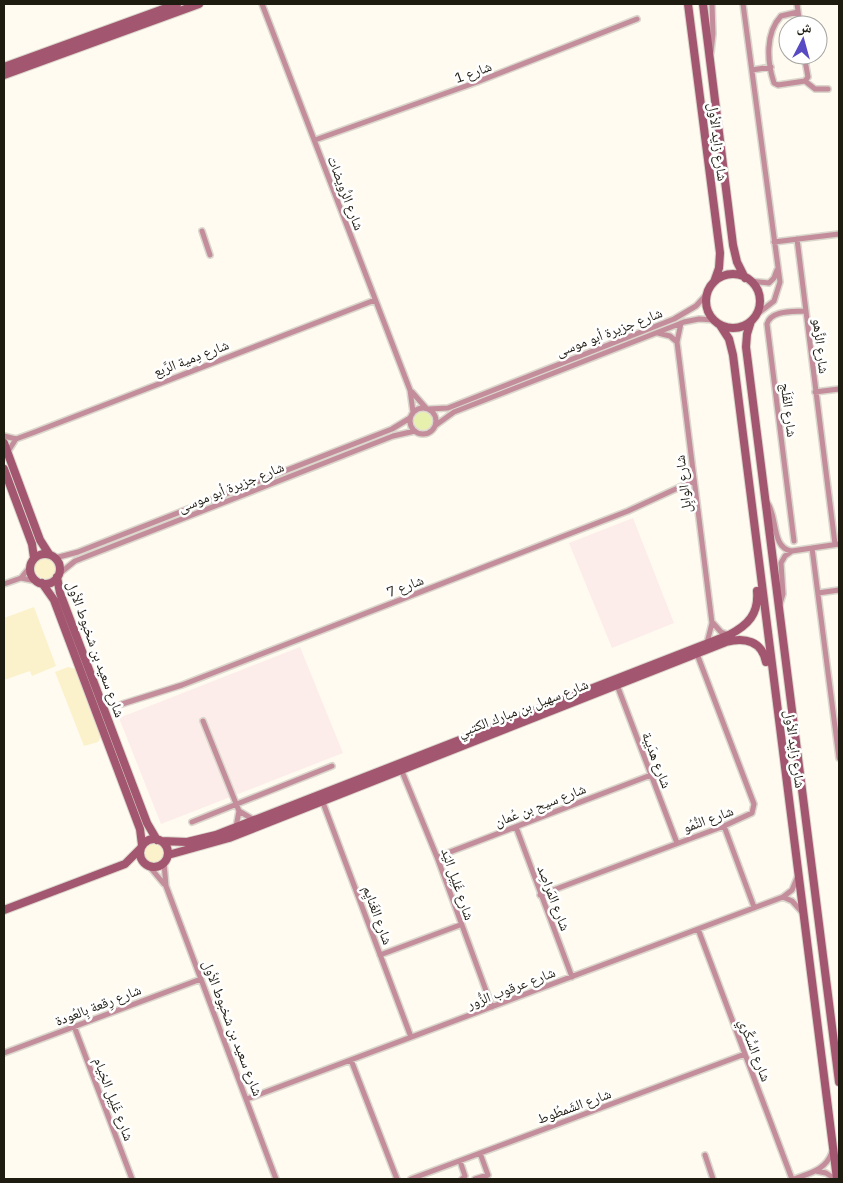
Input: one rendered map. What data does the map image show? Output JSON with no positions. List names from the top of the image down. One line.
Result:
{"streets":{"street":["شارع 1","شارع زايد الأول","شارع الرُّويضات","شارع جزيرة أبو موسى","شارع الزَّهو","شارع دِمية الرَّبع","شارع الفَلَج","شارع الوابِل","شارع 7","شارع سعيد بن شخبوط الأول","شارع سهيل بن مبارك الكتبي","شارع هدَيبة","شارع سيح بن عُمان","شارع النُّمُو","شارع غَلِيل اليَد","شارع المَراصِد","شارع الغَنايِم","شارع عرقوب الزُّور","شارع رِقعة بِالعُودة","شارع السُّكَّري","شارع غَلِيل الخِيام","شارع الشَمطُوط"]},"crossings":[["شارع 1","شارع الرُّويضات"],["شارع زايد الأول","شارع جزيرة أبو موسى"],["شارع زايد الأول","شارع سهيل بن مبارك الكتبي"],["شارع الرُّويضات","شارع جزيرة أبو موسى"],["شارع الرُّويضات","شارع دِمية الرَّبع"],["شارع جزيرة أبو موسى","شارع الوابِل"],["شارع جزيرة أبو موسى","شارع سعيد بن شخبوط الأول"],["شارع الزَّهو","شارع الفَلَج"],["شارع الوابِل","شارع 7"],["شارع الوابِل","شارع سهيل بن مبارك الكتبي"],["شارع سعيد بن شخبوط الأول","شارع سهيل بن مبارك الكتبي"],["شارع سعيد بن شخبوط الأول","شارع عرقوب الزُّور"],["شارع سعيد بن شخبوط الأول","شارع رِقعة بِالعُودة"],["شارع سهيل بن مبارك الكتبي","شارع هدَيبة"],["شارع سهيل بن مبارك الكتبي","شارع النُّمُو"],["شارع سهيل بن مبارك الكتبي","شارع غَلِيل اليَد"],["شارع سهيل بن مبارك الكتبي","شارع الغَنايِم"],["شارع هدَيبة","شارع سيح بن عُمان"],["شارع هدَيبة","شارع النُّمُو"],["شارع سيح بن عُمان","شارع غَلِيل اليَد"],["شارع سيح بن عُمان","شارع المَراصِد"],["شارع النُّمُو","شارع المَراصِد"],["شارع غَلِيل اليَد","شارع عرقوب الزُّور"],["شارع المَراصِد","شارع عرقوب الزُّور"],["شارع الغَنايِم","شارع عرقوب الزُّور"],["شارع عرقوب الزُّور","شارع السُّكَّري"],["شارع رِقعة بِالعُودة","شارع غَلِيل الخِيام"],["شارع السُّكَّري","شارع الشَمطُوط"]],"north":"top"}
